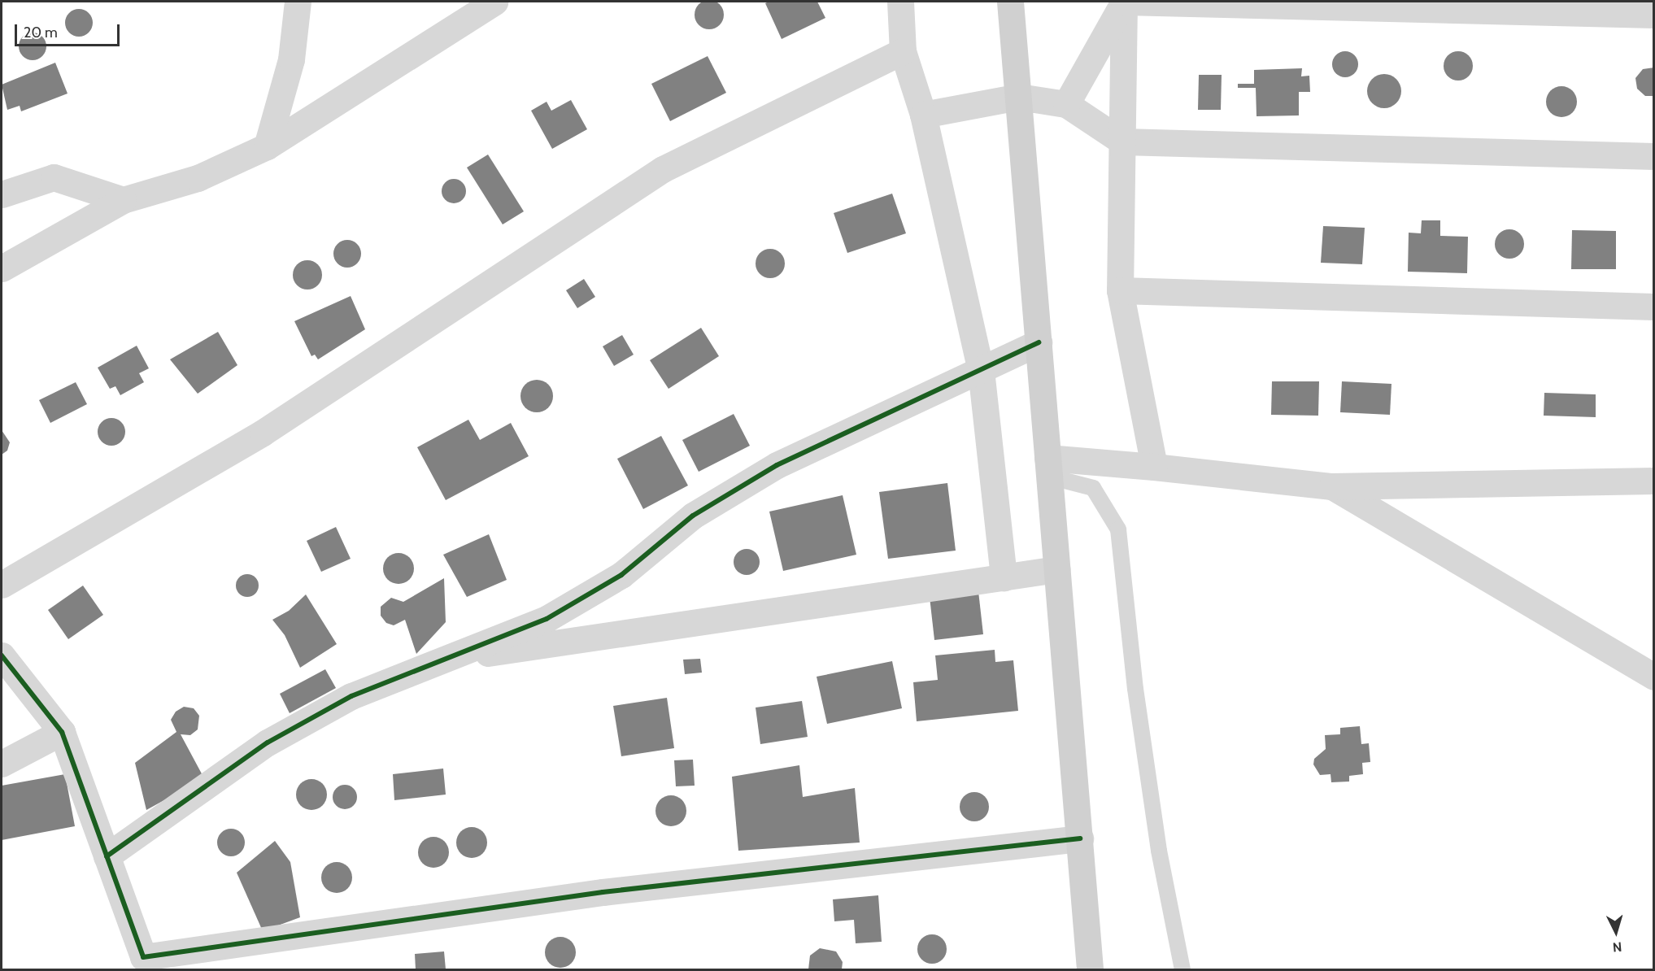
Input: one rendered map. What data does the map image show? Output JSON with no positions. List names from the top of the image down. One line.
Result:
{"scale_bar":"20 m","north":"bottom"}
